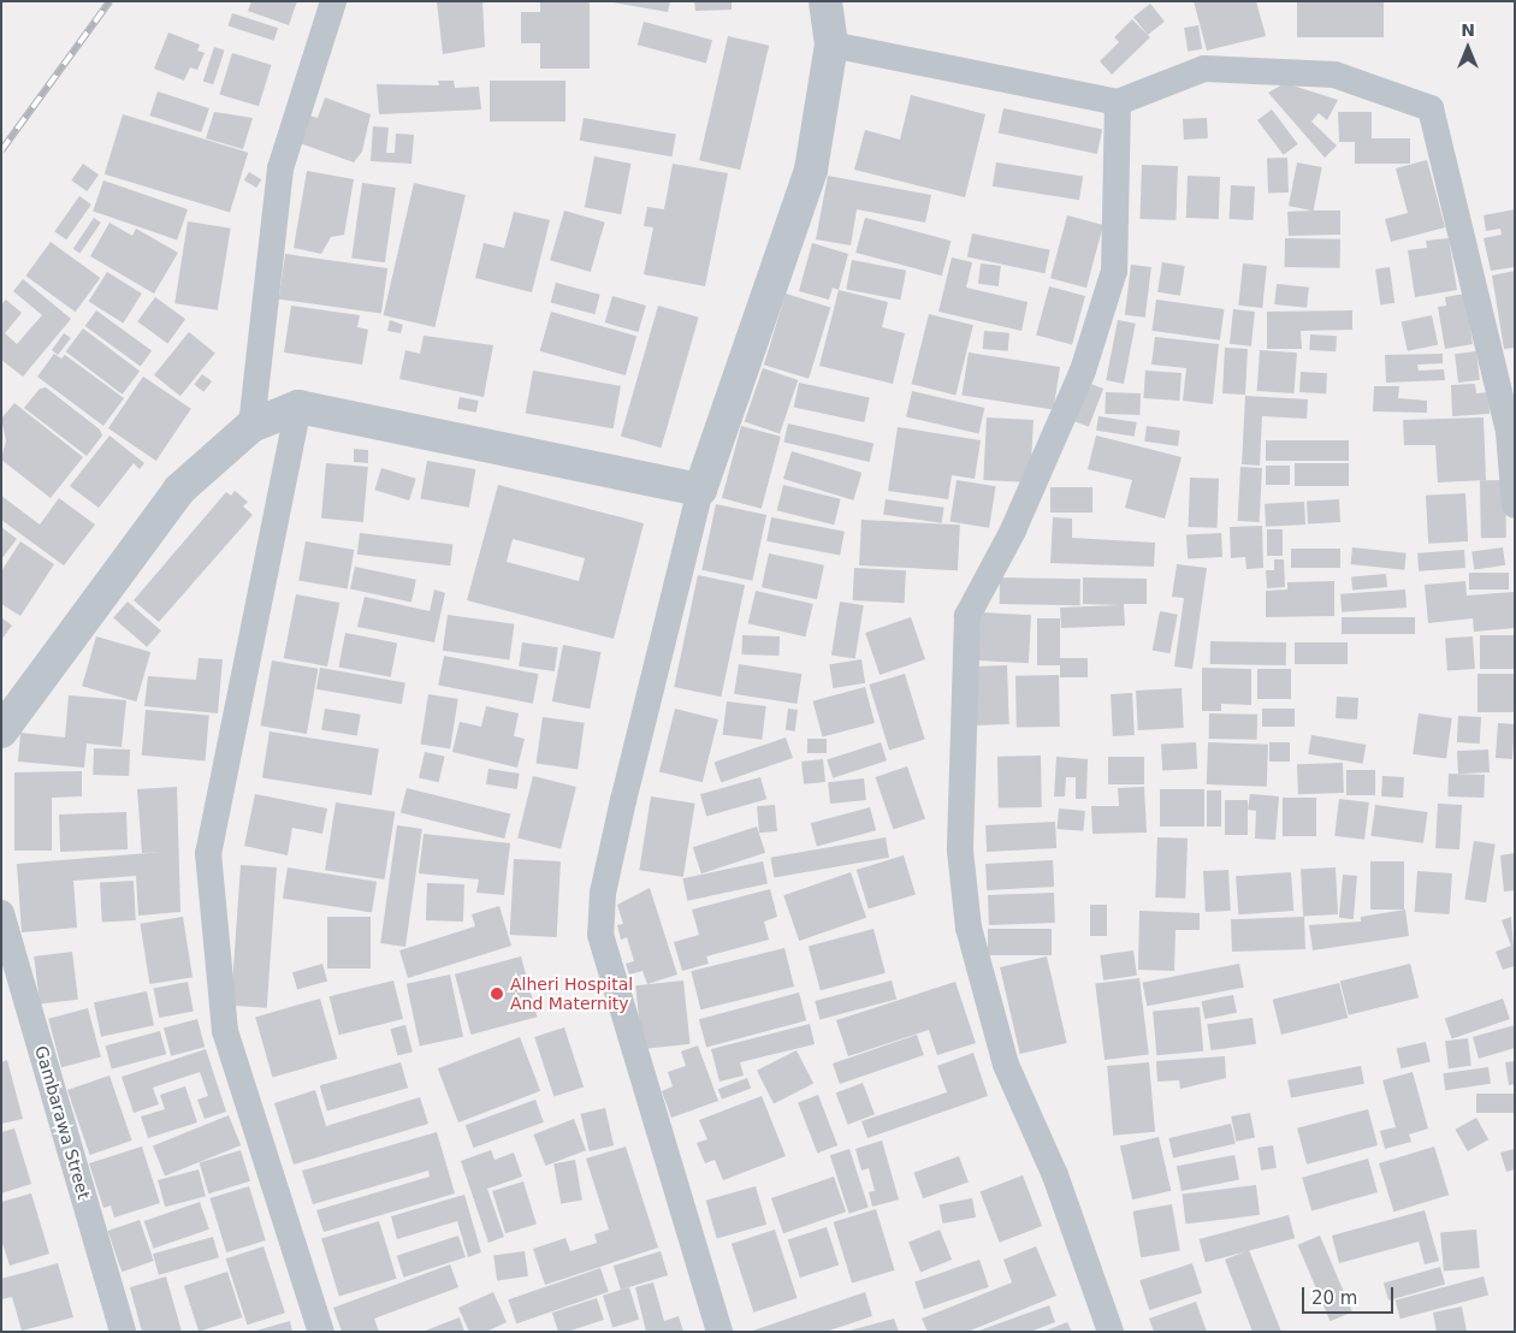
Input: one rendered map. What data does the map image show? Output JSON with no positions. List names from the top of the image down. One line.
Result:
{"streets":{"street":["Gambarawa Street"]},"places":["Alheri Hospital And Maternity"],"scale_bar":"20 m","north":"top"}
